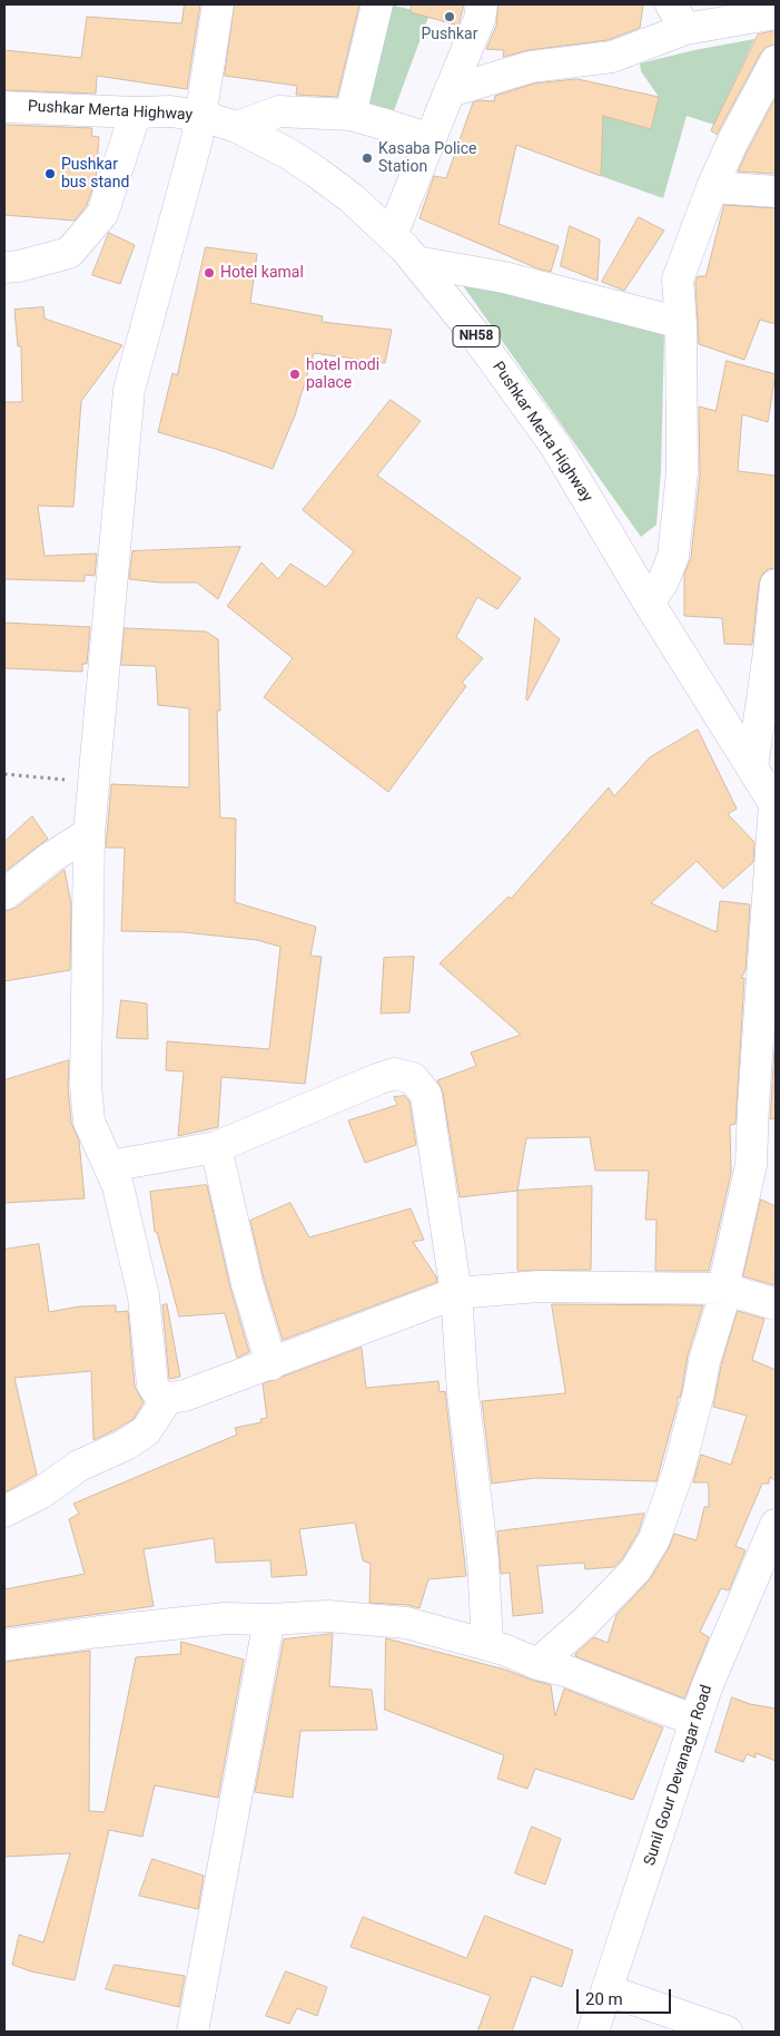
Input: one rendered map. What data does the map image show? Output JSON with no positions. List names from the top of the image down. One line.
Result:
{"streets":{"main road":["Pushkar Merta Highway","NH58","Sunil Gour Devanagar Road"]},"places":["Pushkar","Kasaba Police Station","Pushkar bus stand","Hotel kamal","hotel modi palace"],"scale_bar":"20 m"}
